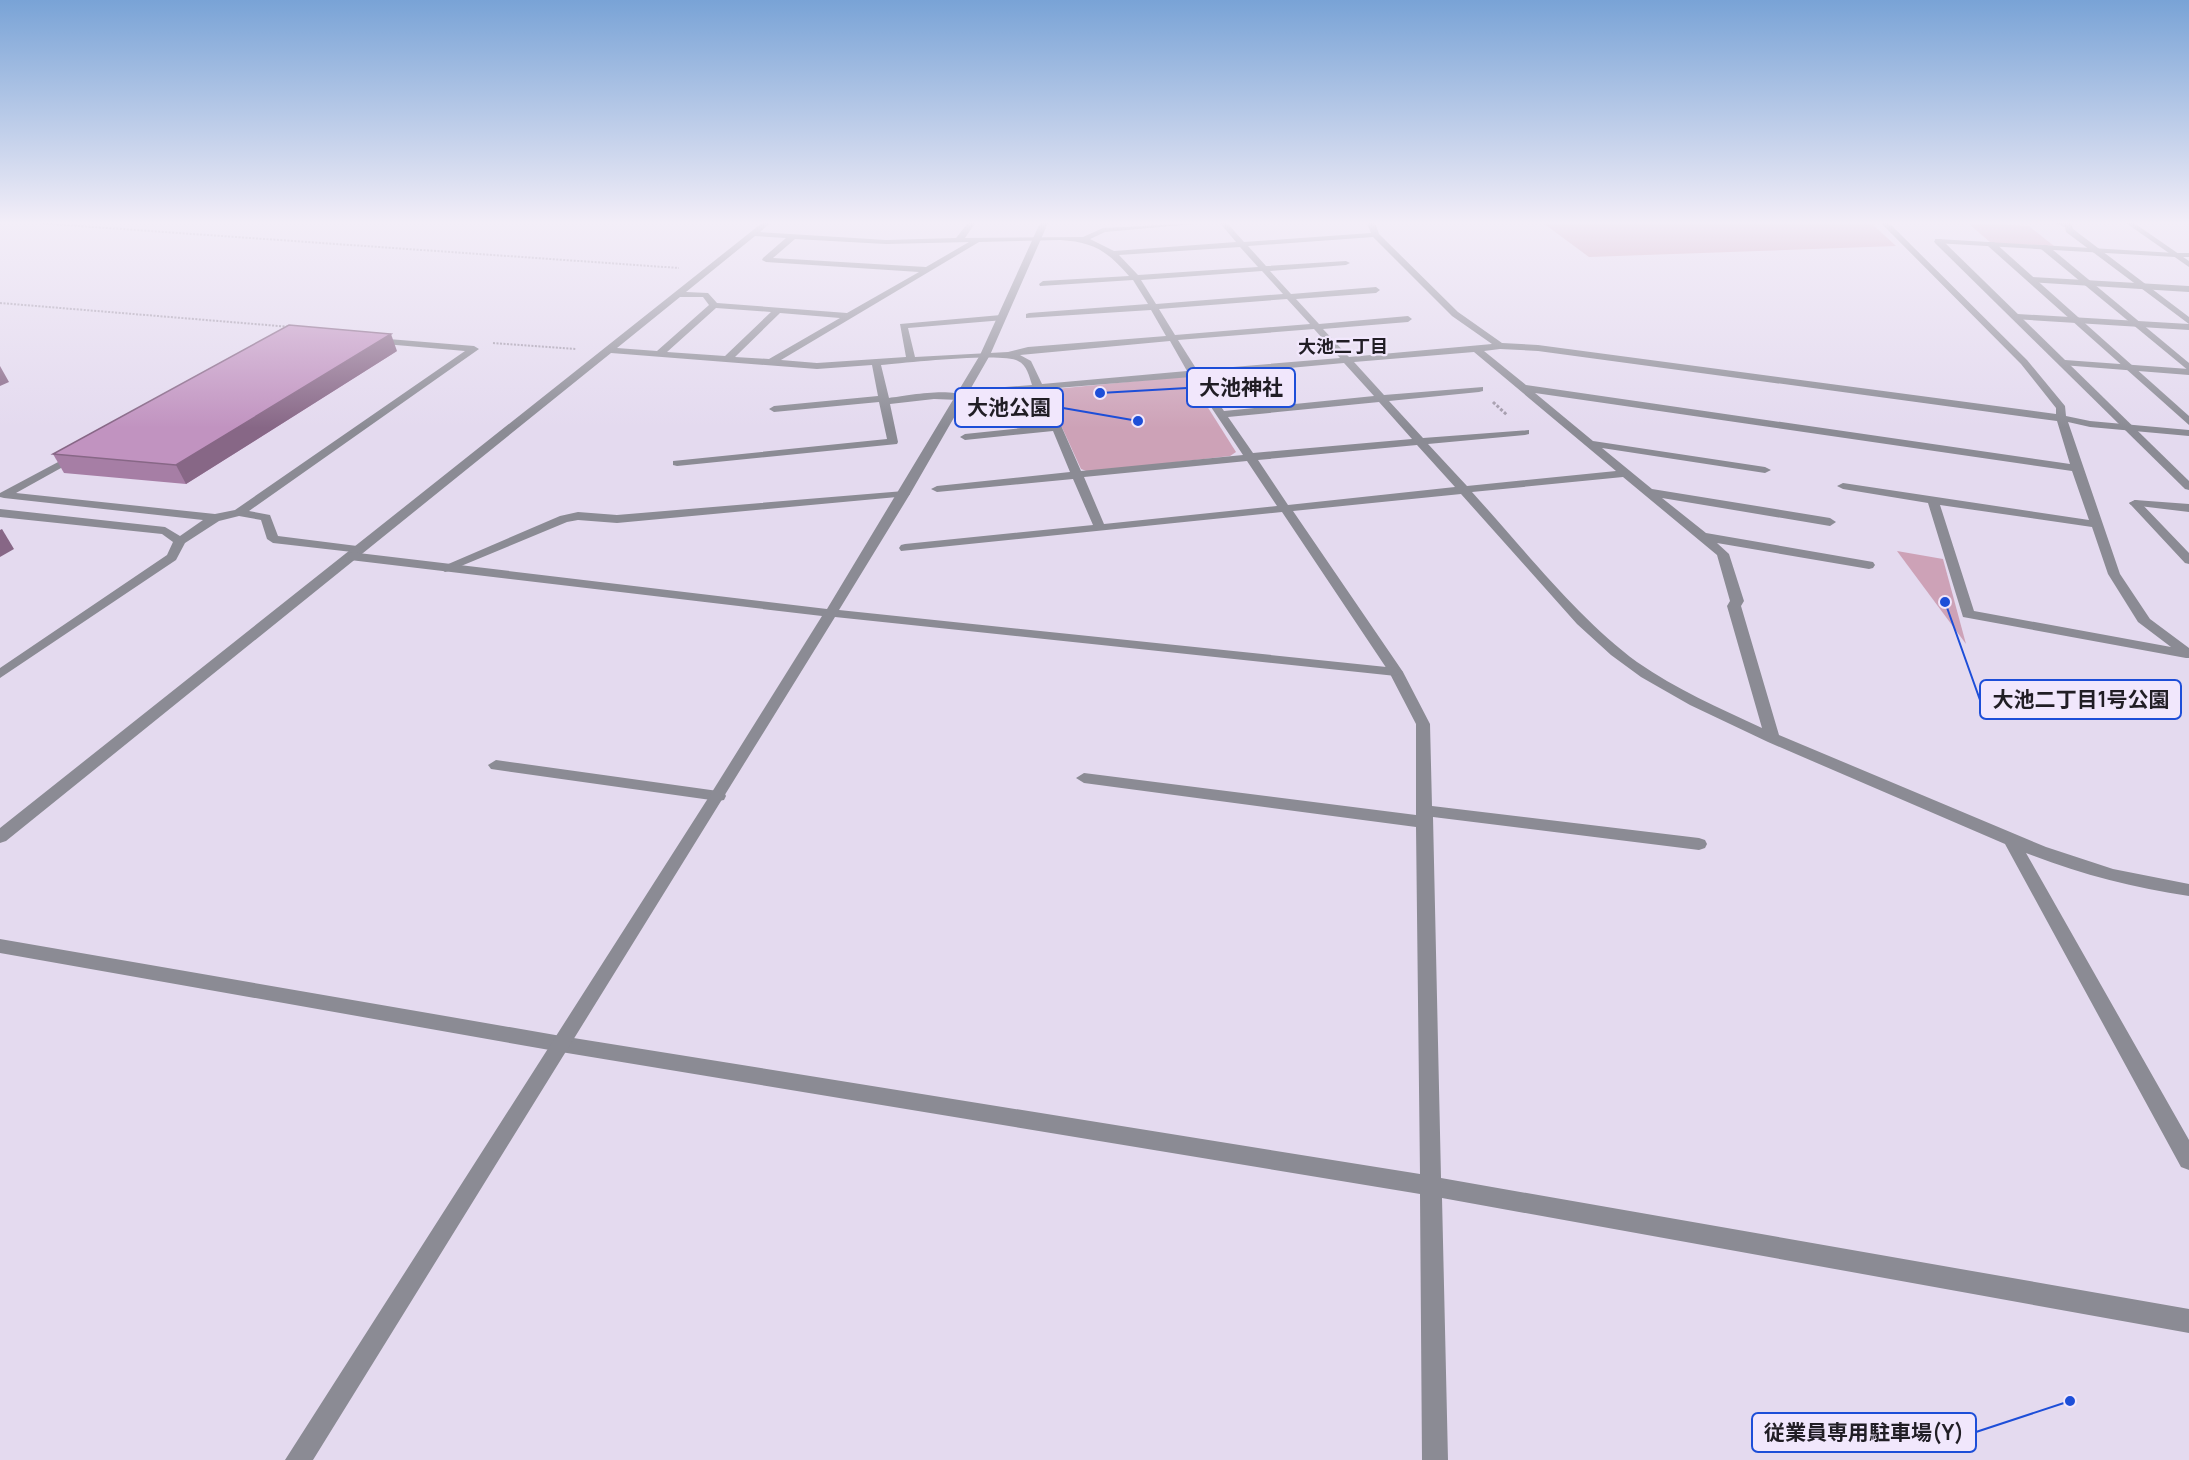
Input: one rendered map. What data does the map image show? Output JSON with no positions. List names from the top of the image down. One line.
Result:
{"districts":["大池二丁目"],"places":["大池神社","大池公園","大池二丁目1号公園","従業員専用駐車場(Y)"]}
